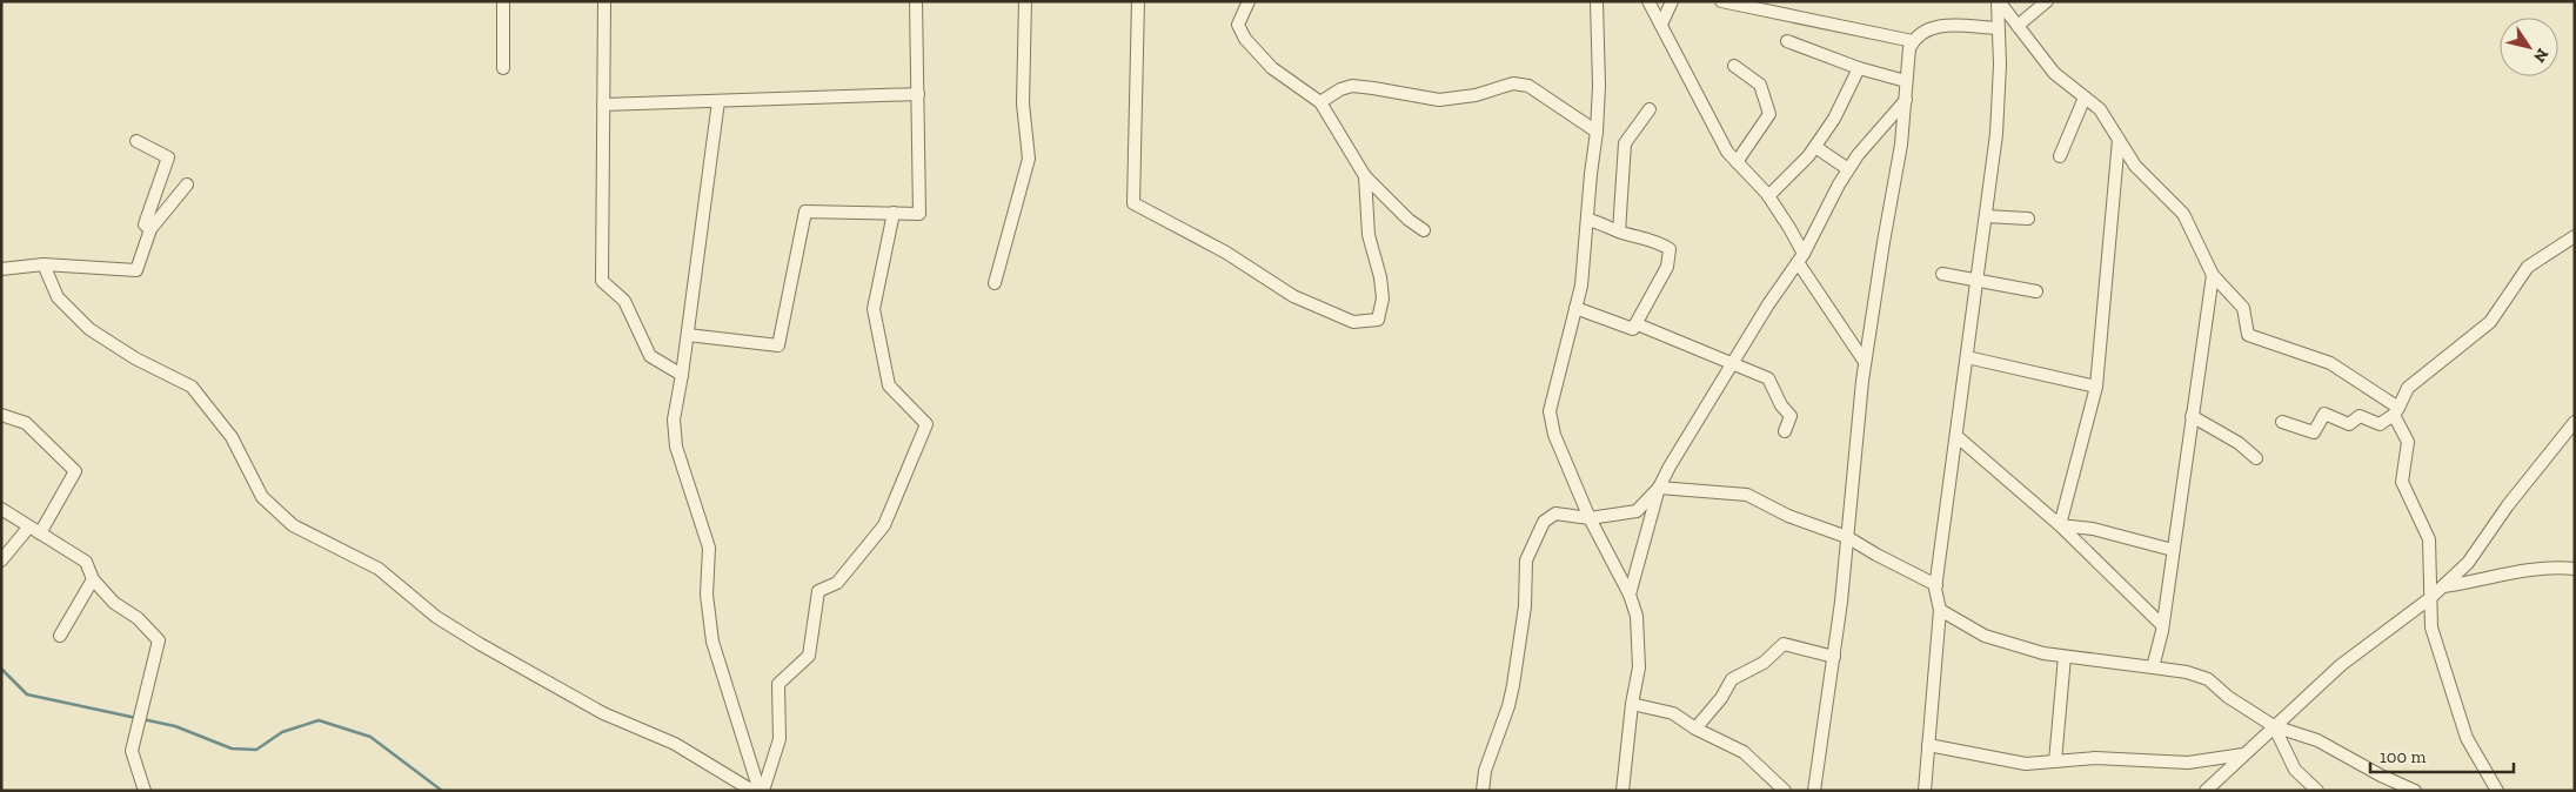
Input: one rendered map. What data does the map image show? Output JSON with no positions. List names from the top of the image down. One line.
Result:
{"scale_bar":"100 m","north":"bottom right"}
